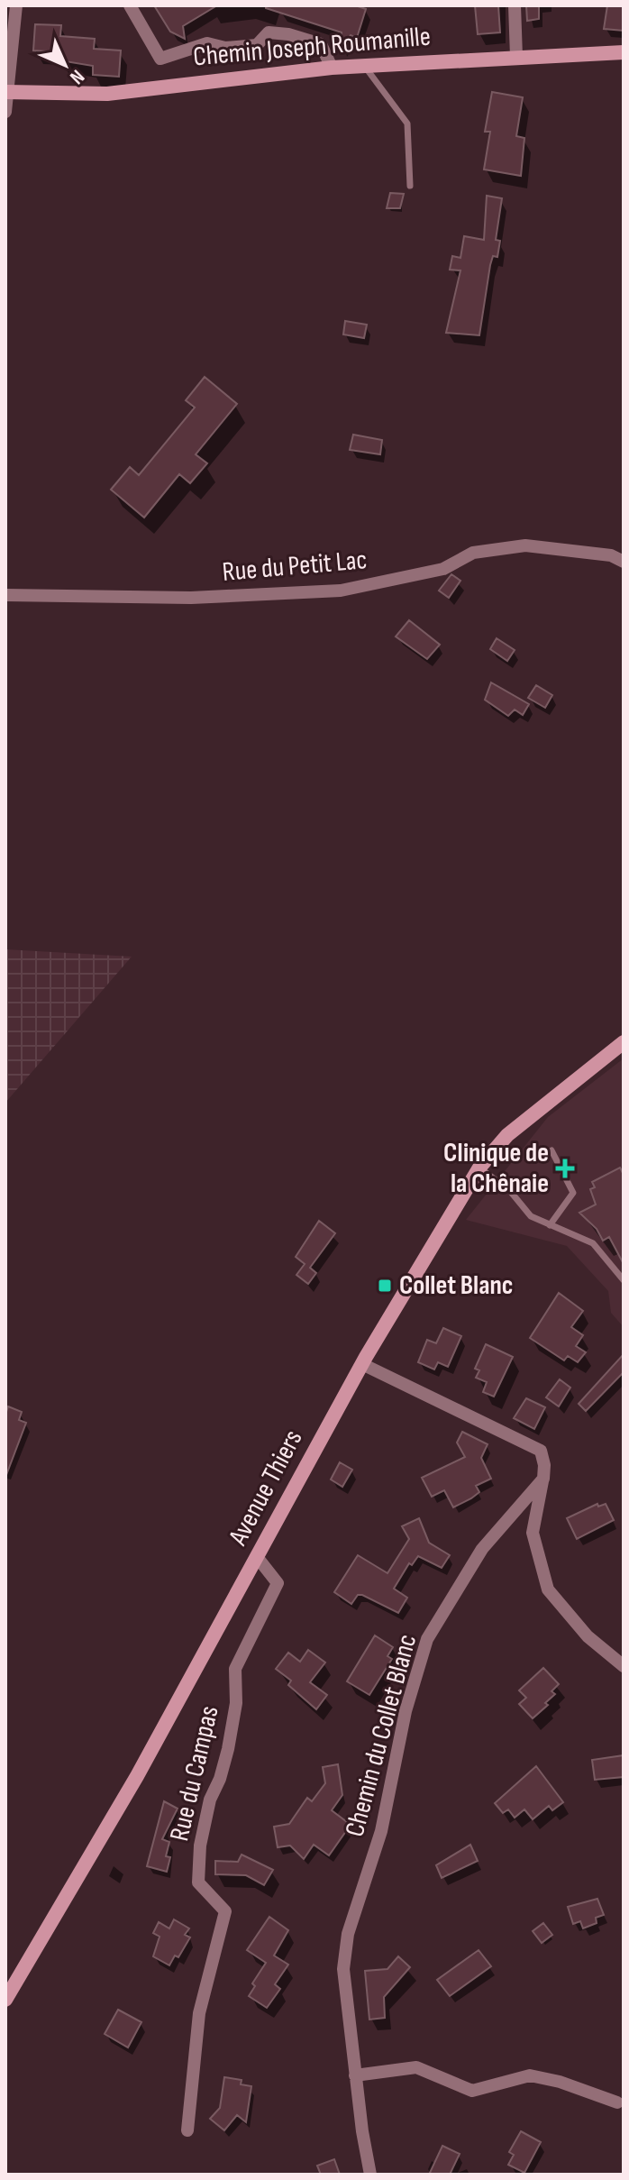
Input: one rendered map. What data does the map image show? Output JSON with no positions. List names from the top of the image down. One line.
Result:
{"streets":{"main road":["Chemin Joseph Roumanille","Avenue Thiers"],"street":["Rue du Petit Lac","Chemin du Collet Blanc","Rue du Campas"]},"crossings":[["Avenue Thiers","Rue du Campas"]],"places":{"health":["Clinique de la Chênaie"],"transit":["Collet Blanc"]},"north":"bottom right"}
